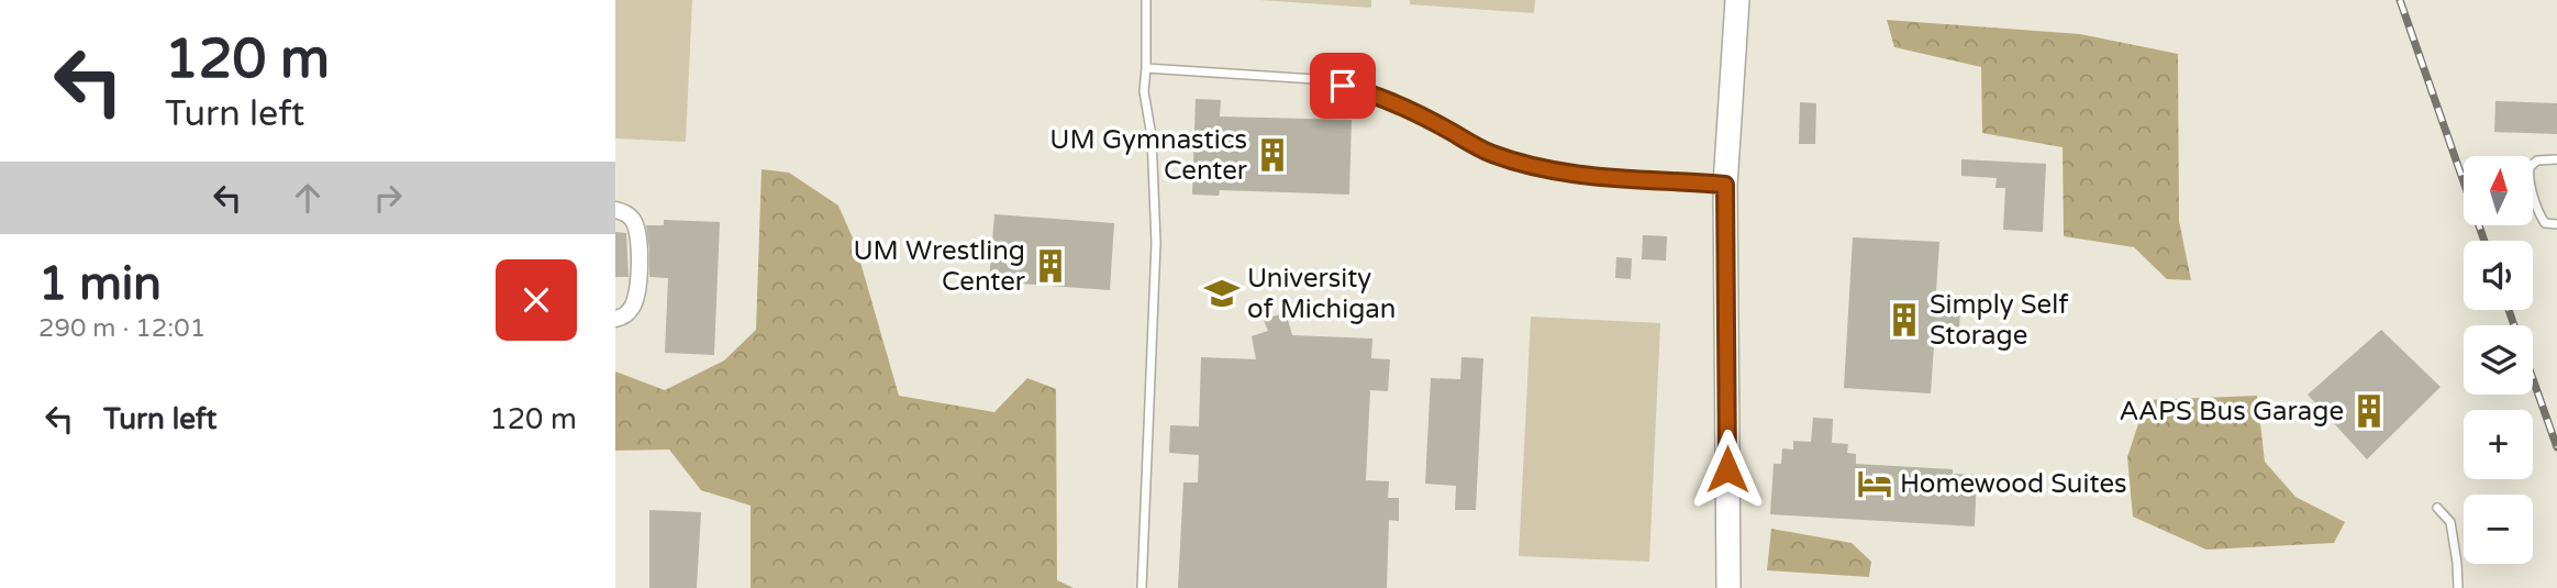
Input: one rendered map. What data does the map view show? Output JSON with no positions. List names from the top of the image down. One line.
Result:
{"places":{"building":["UM Gymnastics Center","UM Wrestling Center","Simply Self Storage","AAPS Bus Garage"],"school or university":["University of Michigan"],"hotel":["Homewood Suites"]},"north":"top","page":{"turn":["120 m","Turn left"],"map_buttons":["+","−"],"heading":["1 min","290 m · 12:01"],"list":[{"name":"Turn left","value":"120 m"}]}}
